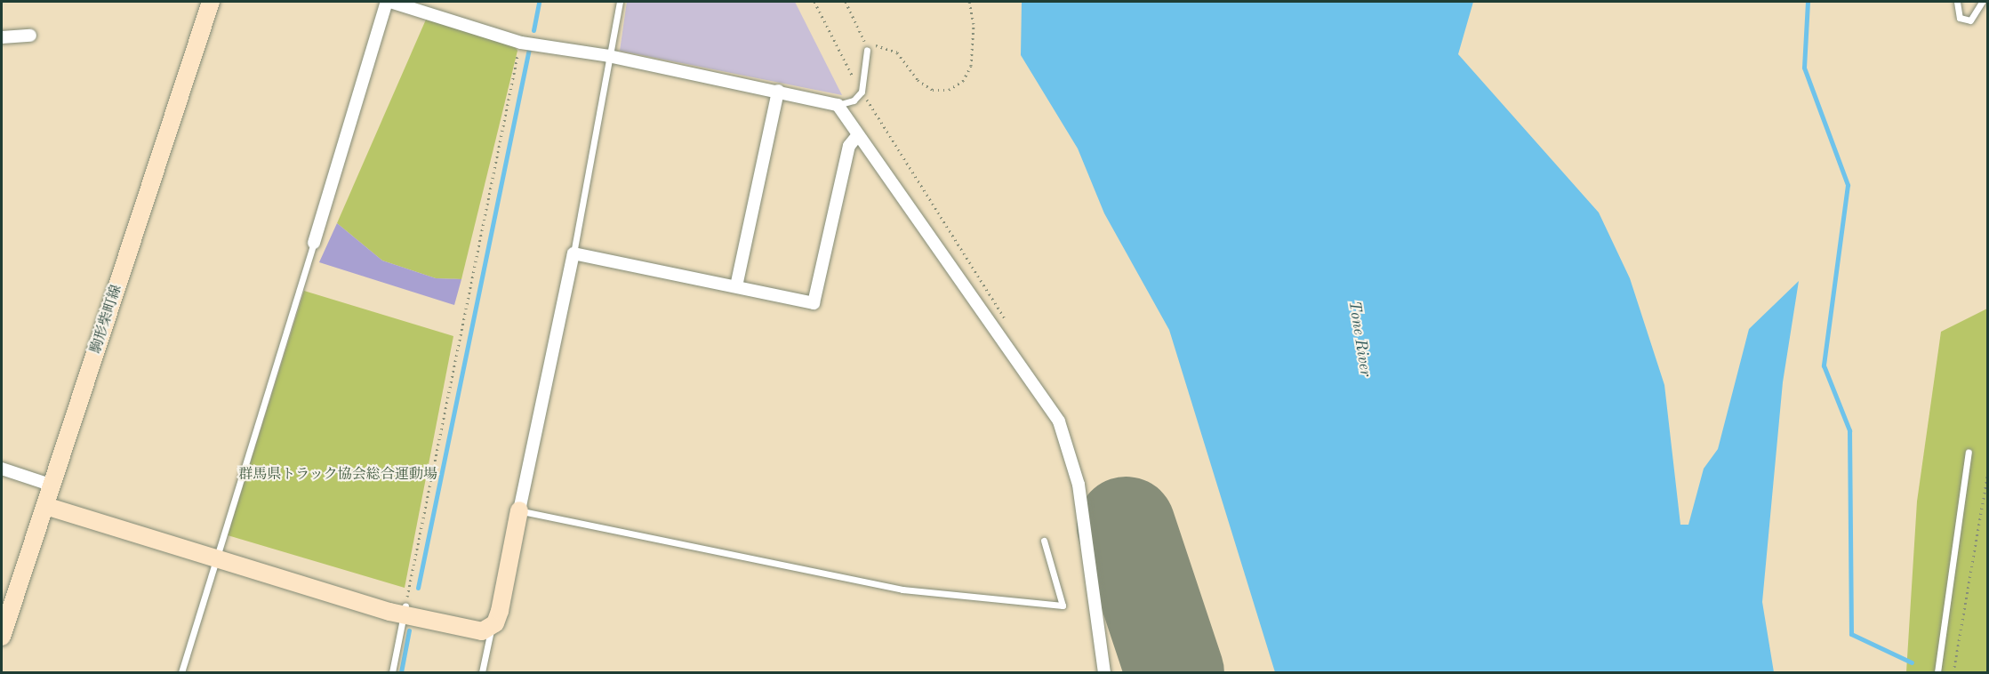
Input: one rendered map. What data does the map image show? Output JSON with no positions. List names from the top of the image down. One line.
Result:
{"streets":{"main road":["駒形柴町線"]},"water":["Tone River"],"parks":["群馬県トラック協会総合運動場"]}
